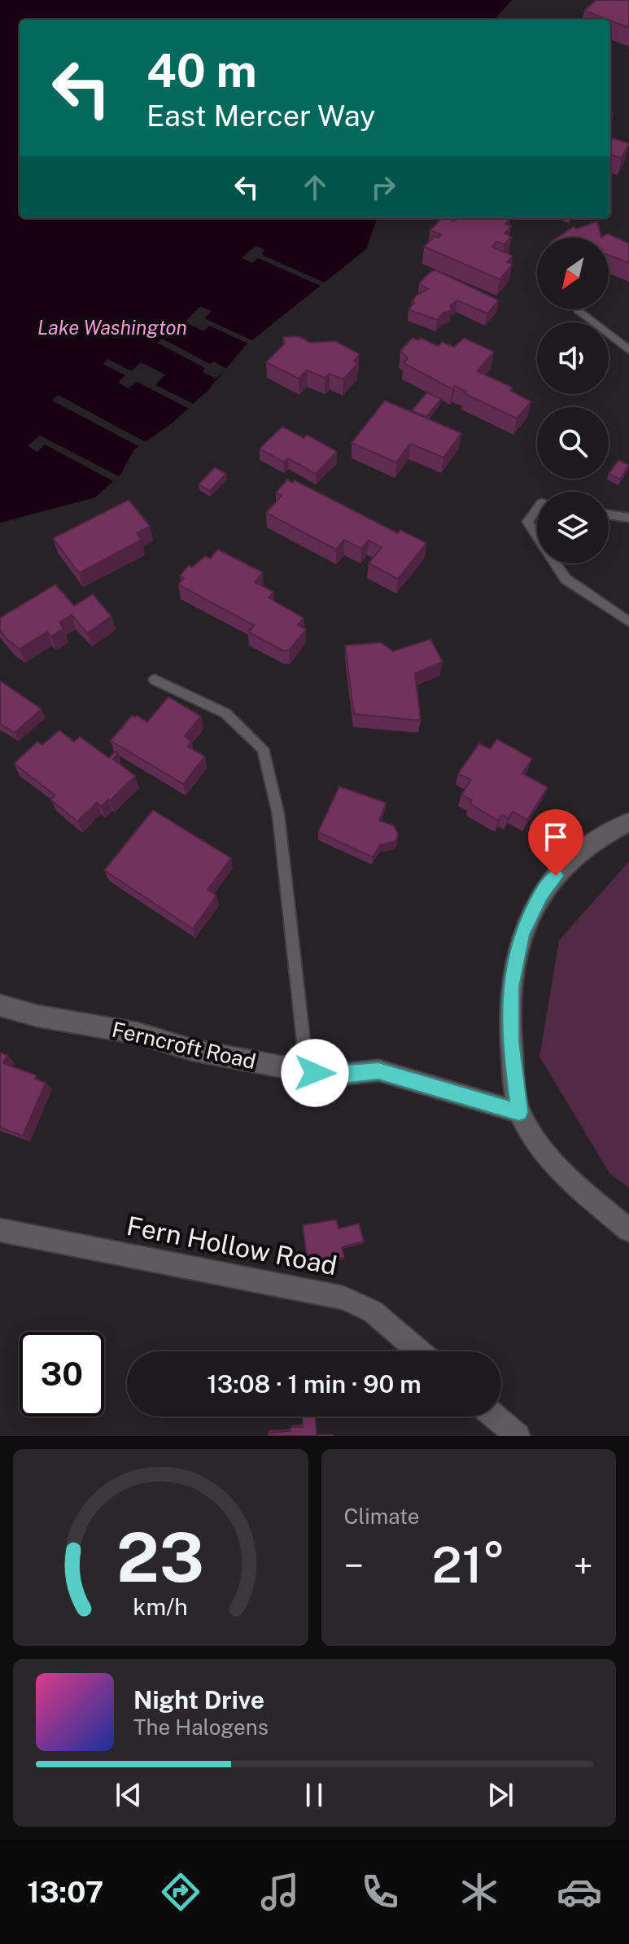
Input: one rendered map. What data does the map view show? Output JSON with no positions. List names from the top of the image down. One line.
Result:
{"streets":{"street":["Ferncroft Road","Fern Hollow Road"]},"water":["Lake Washington"],"north":"bottom left","page":{"turn":["40 m","East Mercer Way"],"limit":"30","trip":"13:08 · 1 min · 90 m","tile":"Climate","heat":["−","21°","+"],"song":["Night Drive","The Halogens"],"tabs":"13:07","gauge":["23","km/h"]}}
